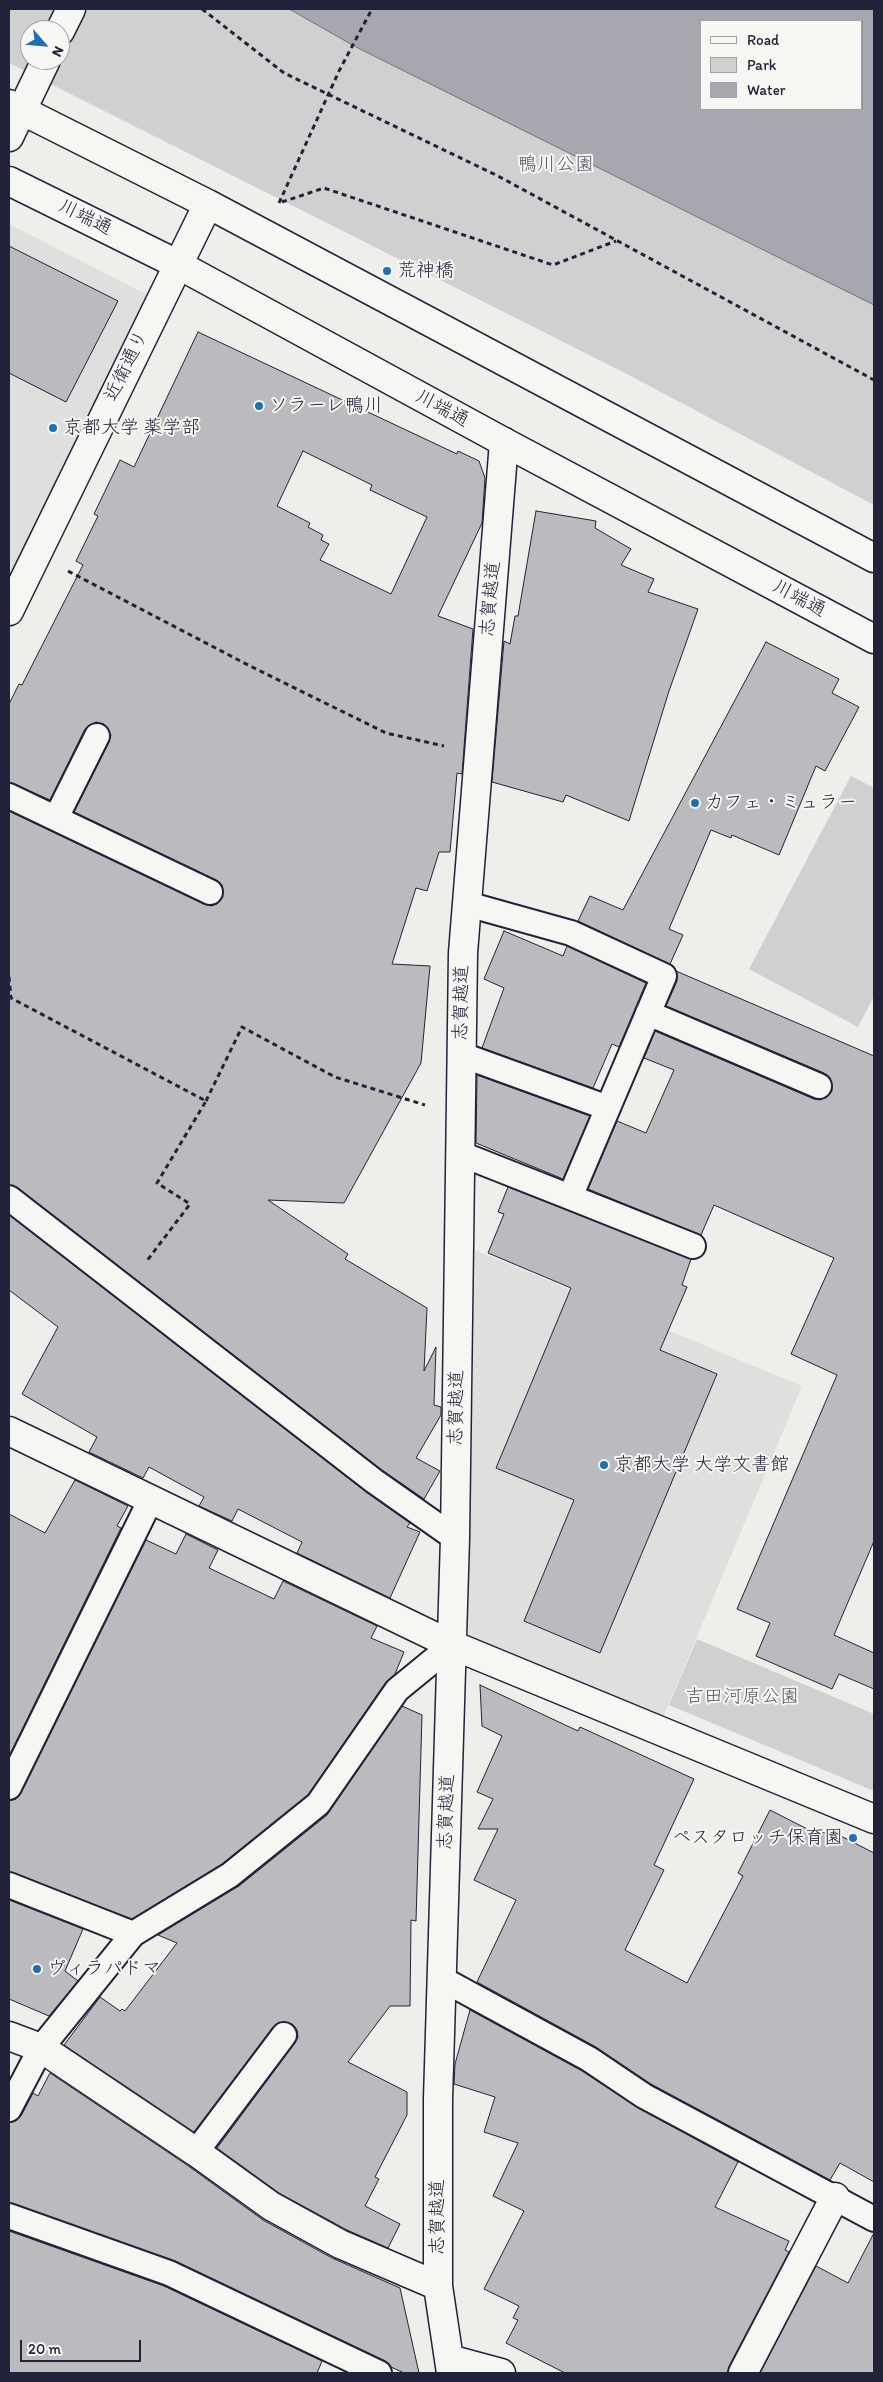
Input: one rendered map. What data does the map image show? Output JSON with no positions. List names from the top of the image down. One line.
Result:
{"streets":{"street":["川端通","近衛通り","志賀越道"]},"crossings":[["川端通","近衛通り"],["川端通","志賀越道"]],"parks":["鴨川公園","吉田河原公園"],"places":["荒神橋","ソラーレ鴨川","京都大学 薬学部","カフェ・ミュラー","京都大学 大学文書館","ペスタロッチ保育園","ヴィラパドマ"],"legend":["Road","Park","Water"],"scale_bar":"20 m","north":"bottom right"}
